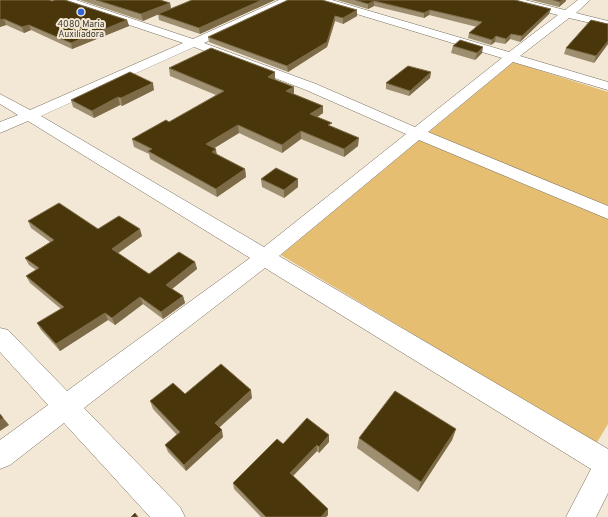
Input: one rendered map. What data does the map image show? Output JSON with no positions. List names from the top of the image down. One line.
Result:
{"places":["4080 Maria Auxiliadora"]}
